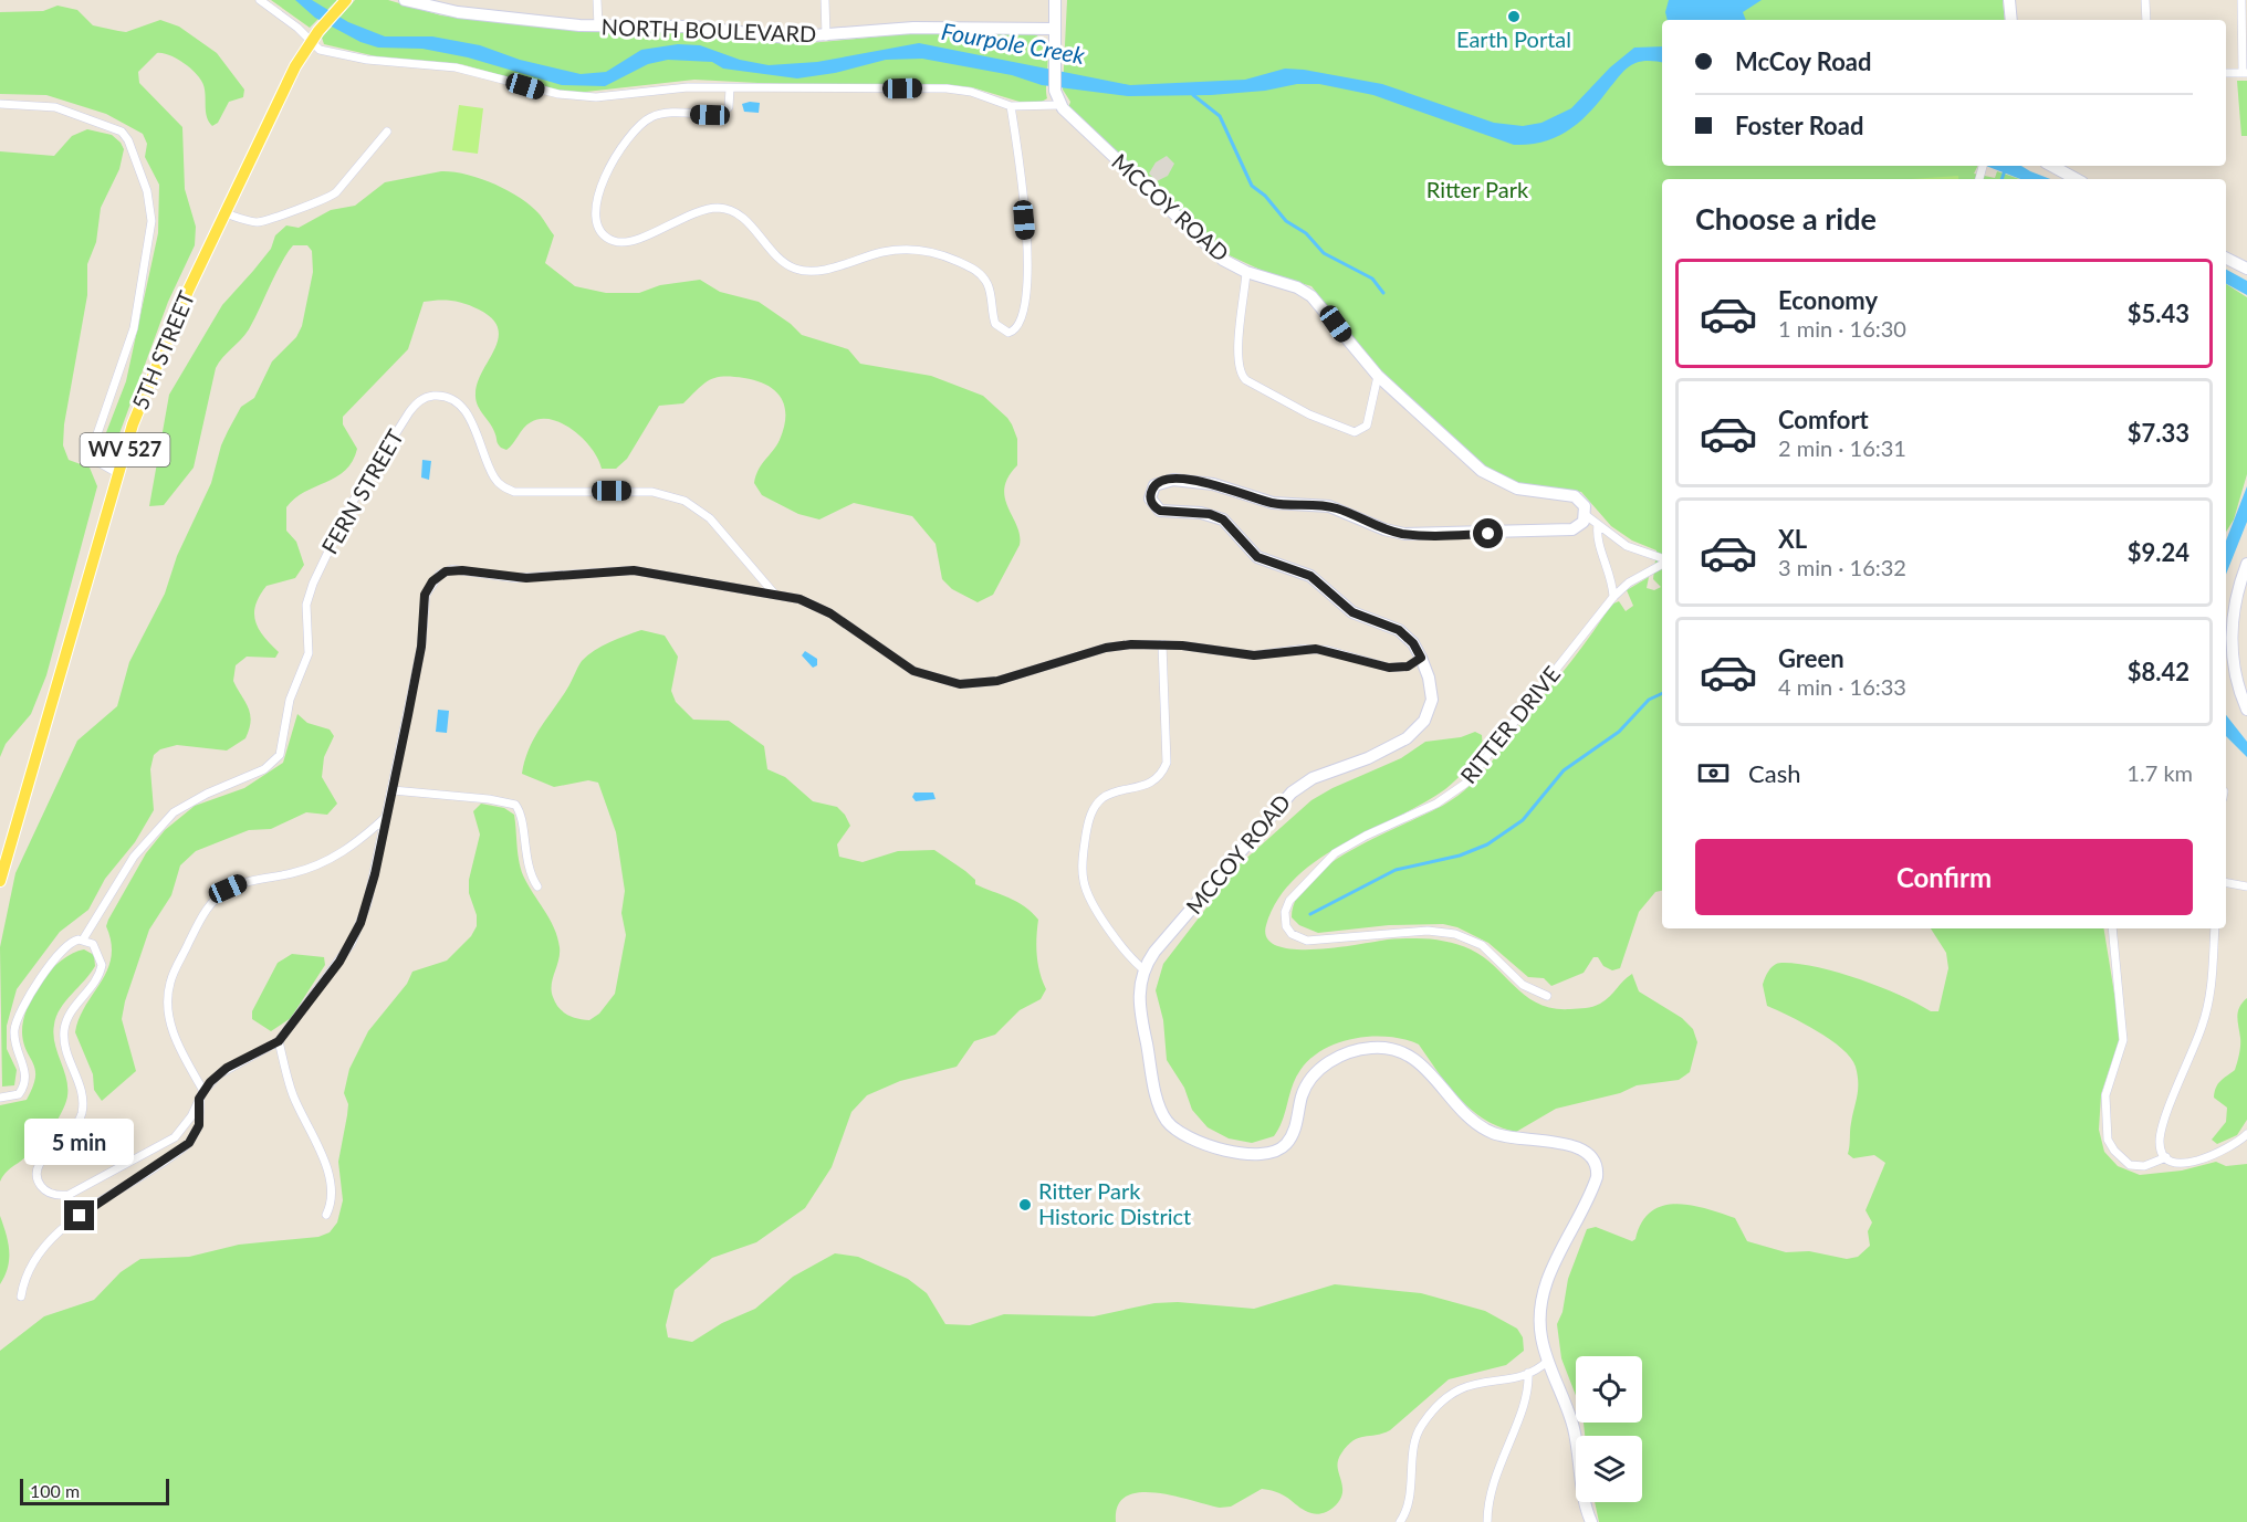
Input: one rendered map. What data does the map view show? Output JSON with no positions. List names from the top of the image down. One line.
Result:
{"streets":{"main road":["5TH STREET","WV 527"],"street":["NORTH BOULEVARD","MCCOY ROAD","FERN STREET","RITTER DRIVE"]},"water":["Fourpole Creek"],"parks":["Ritter Park"],"places":["Earth Portal","Ritter Park Historic District"],"scale_bar":"100 m","page":{"banner":["McCoy Road","Foster Road"],"heading":"Choose a ride","list":[{"name":"Economy","note":"1 min · 16:30","value":"$5.43"},{"name":"Comfort","note":"2 min · 16:31","value":"$7.33"},{"name":"XL","note":"3 min · 16:32","value":"$9.24"},{"name":"Green","note":"4 min · 16:33","value":"$8.42"}],"pay":["Cash","1.7 km"],"buttons":"Confirm","bubble":"5 min","scale":"100 m"}}
